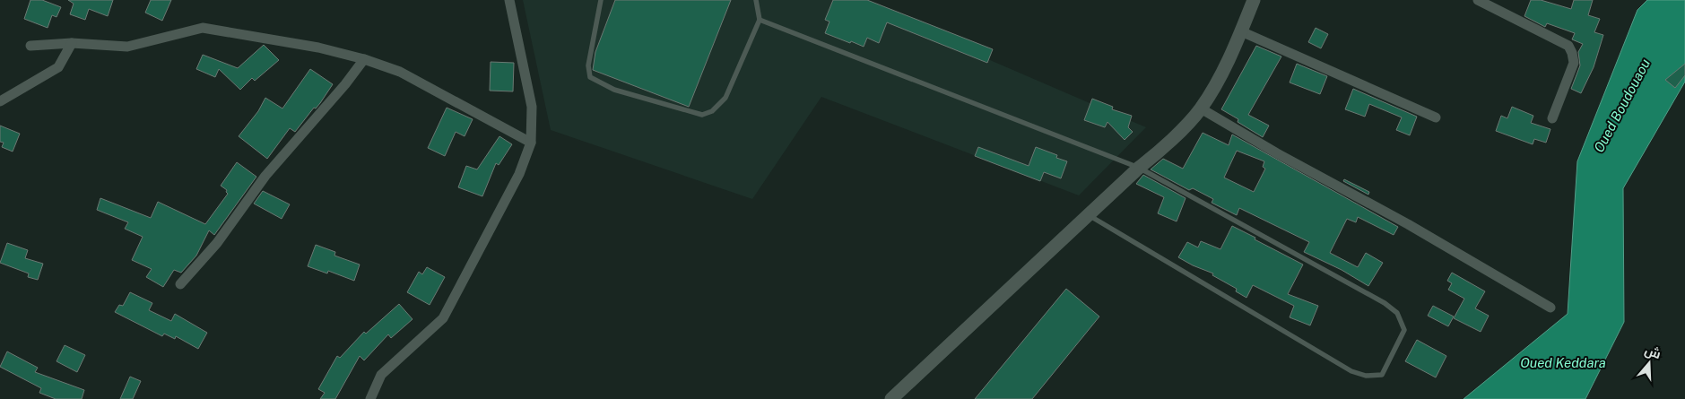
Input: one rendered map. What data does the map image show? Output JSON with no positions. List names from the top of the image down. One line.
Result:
{"water":["Oued Boudouaou","Oued Keddara"],"north":"top"}
